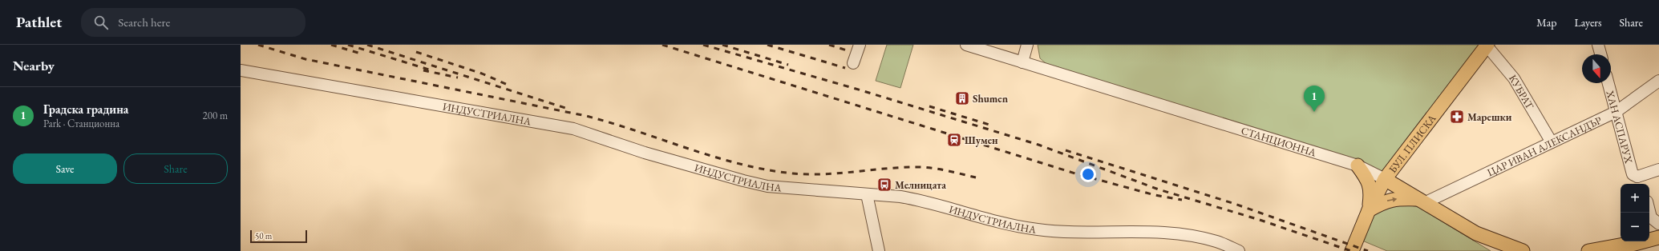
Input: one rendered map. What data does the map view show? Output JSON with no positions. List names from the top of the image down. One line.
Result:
{"streets":{"main road":["СТАНЦИОННА","БУЛ. ПЛИСКА"],"street":["КУБРАТ","ИНДУСТРИАЛНА","ХАН АСПАРУХ","ЦАР ИВАН АЛЕКСАНДЪР"]},"crossings":[["КУБРАТ","БУЛ. ПЛИСКА"],["КУБРАТ","ЦАР ИВАН АЛЕКСАНДЪР"],["ХАН АСПАРУХ","ЦАР ИВАН АЛЕКСАНДЪР"],["СТАНЦИОННА","БУЛ. ПЛИСКА"],["СТАНЦИОННА","ЦАР ИВАН АЛЕКСАНДЪР"]],"places":{"building":["Shumen"],"pharmacy":["Марешки"],"station":["Шумен"],"bus stop":["Мелницата"]},"scale_bar":"50 m","north":"bottom","page":{"header":"Pathlet","search":"Search here","nav":["Map","Layers","Share"],"heading":"Nearby","pins":"1","list":[{"mark":"1","name":"Градска градина","note":"Park · Станционна","value":"200 m"}],"buttons":["Save","Share"],"map_buttons":["+","−"],"scale":"50 m"}}
